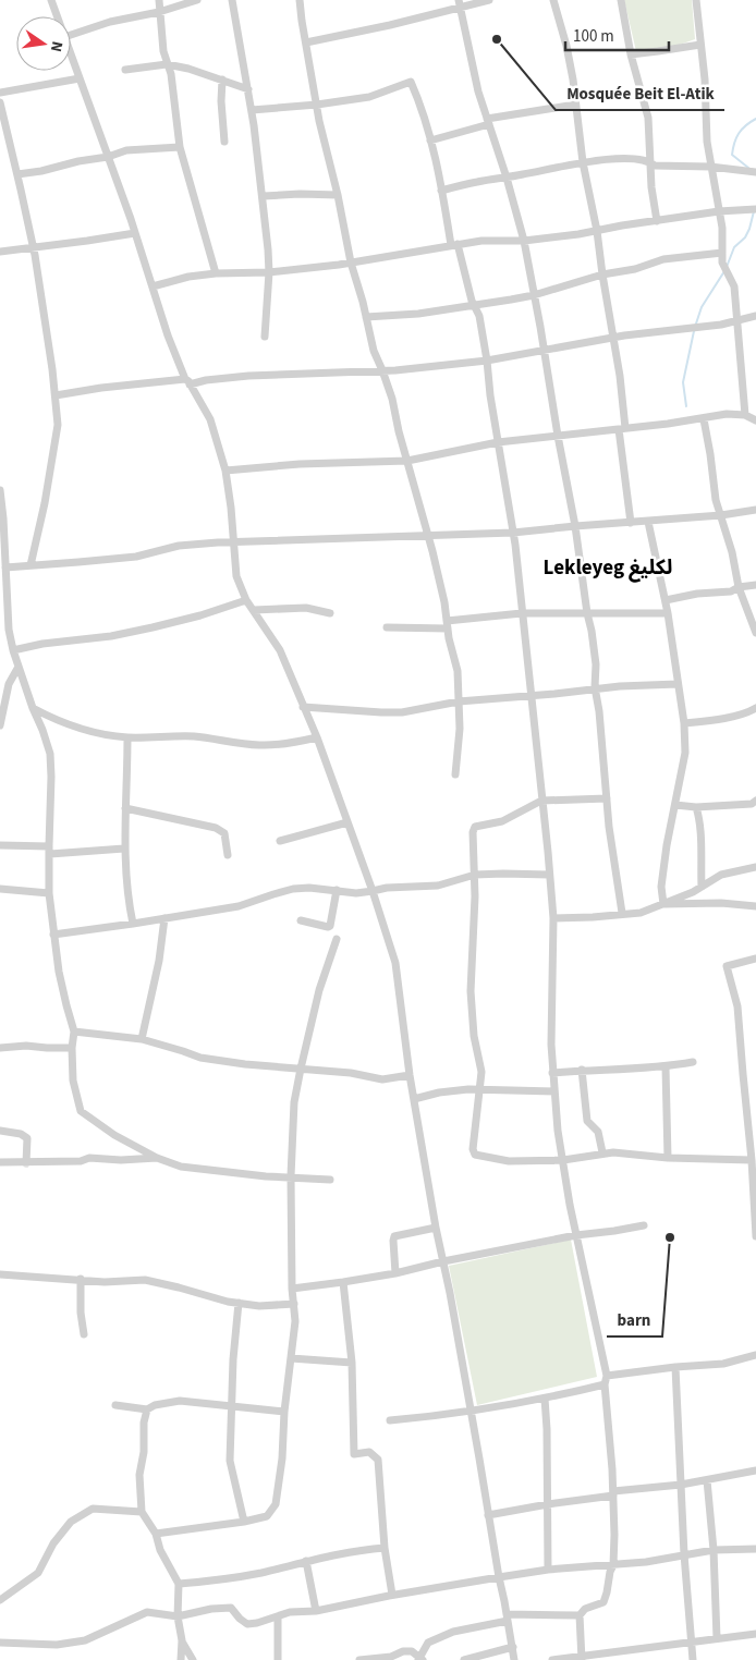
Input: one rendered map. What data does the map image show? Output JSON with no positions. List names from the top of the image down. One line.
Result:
{"districts":["Lekleyeg لكليغ"],"places":["Mosquée Beit El-Atik","barn"],"scale_bar":"100 m","north":"right"}
